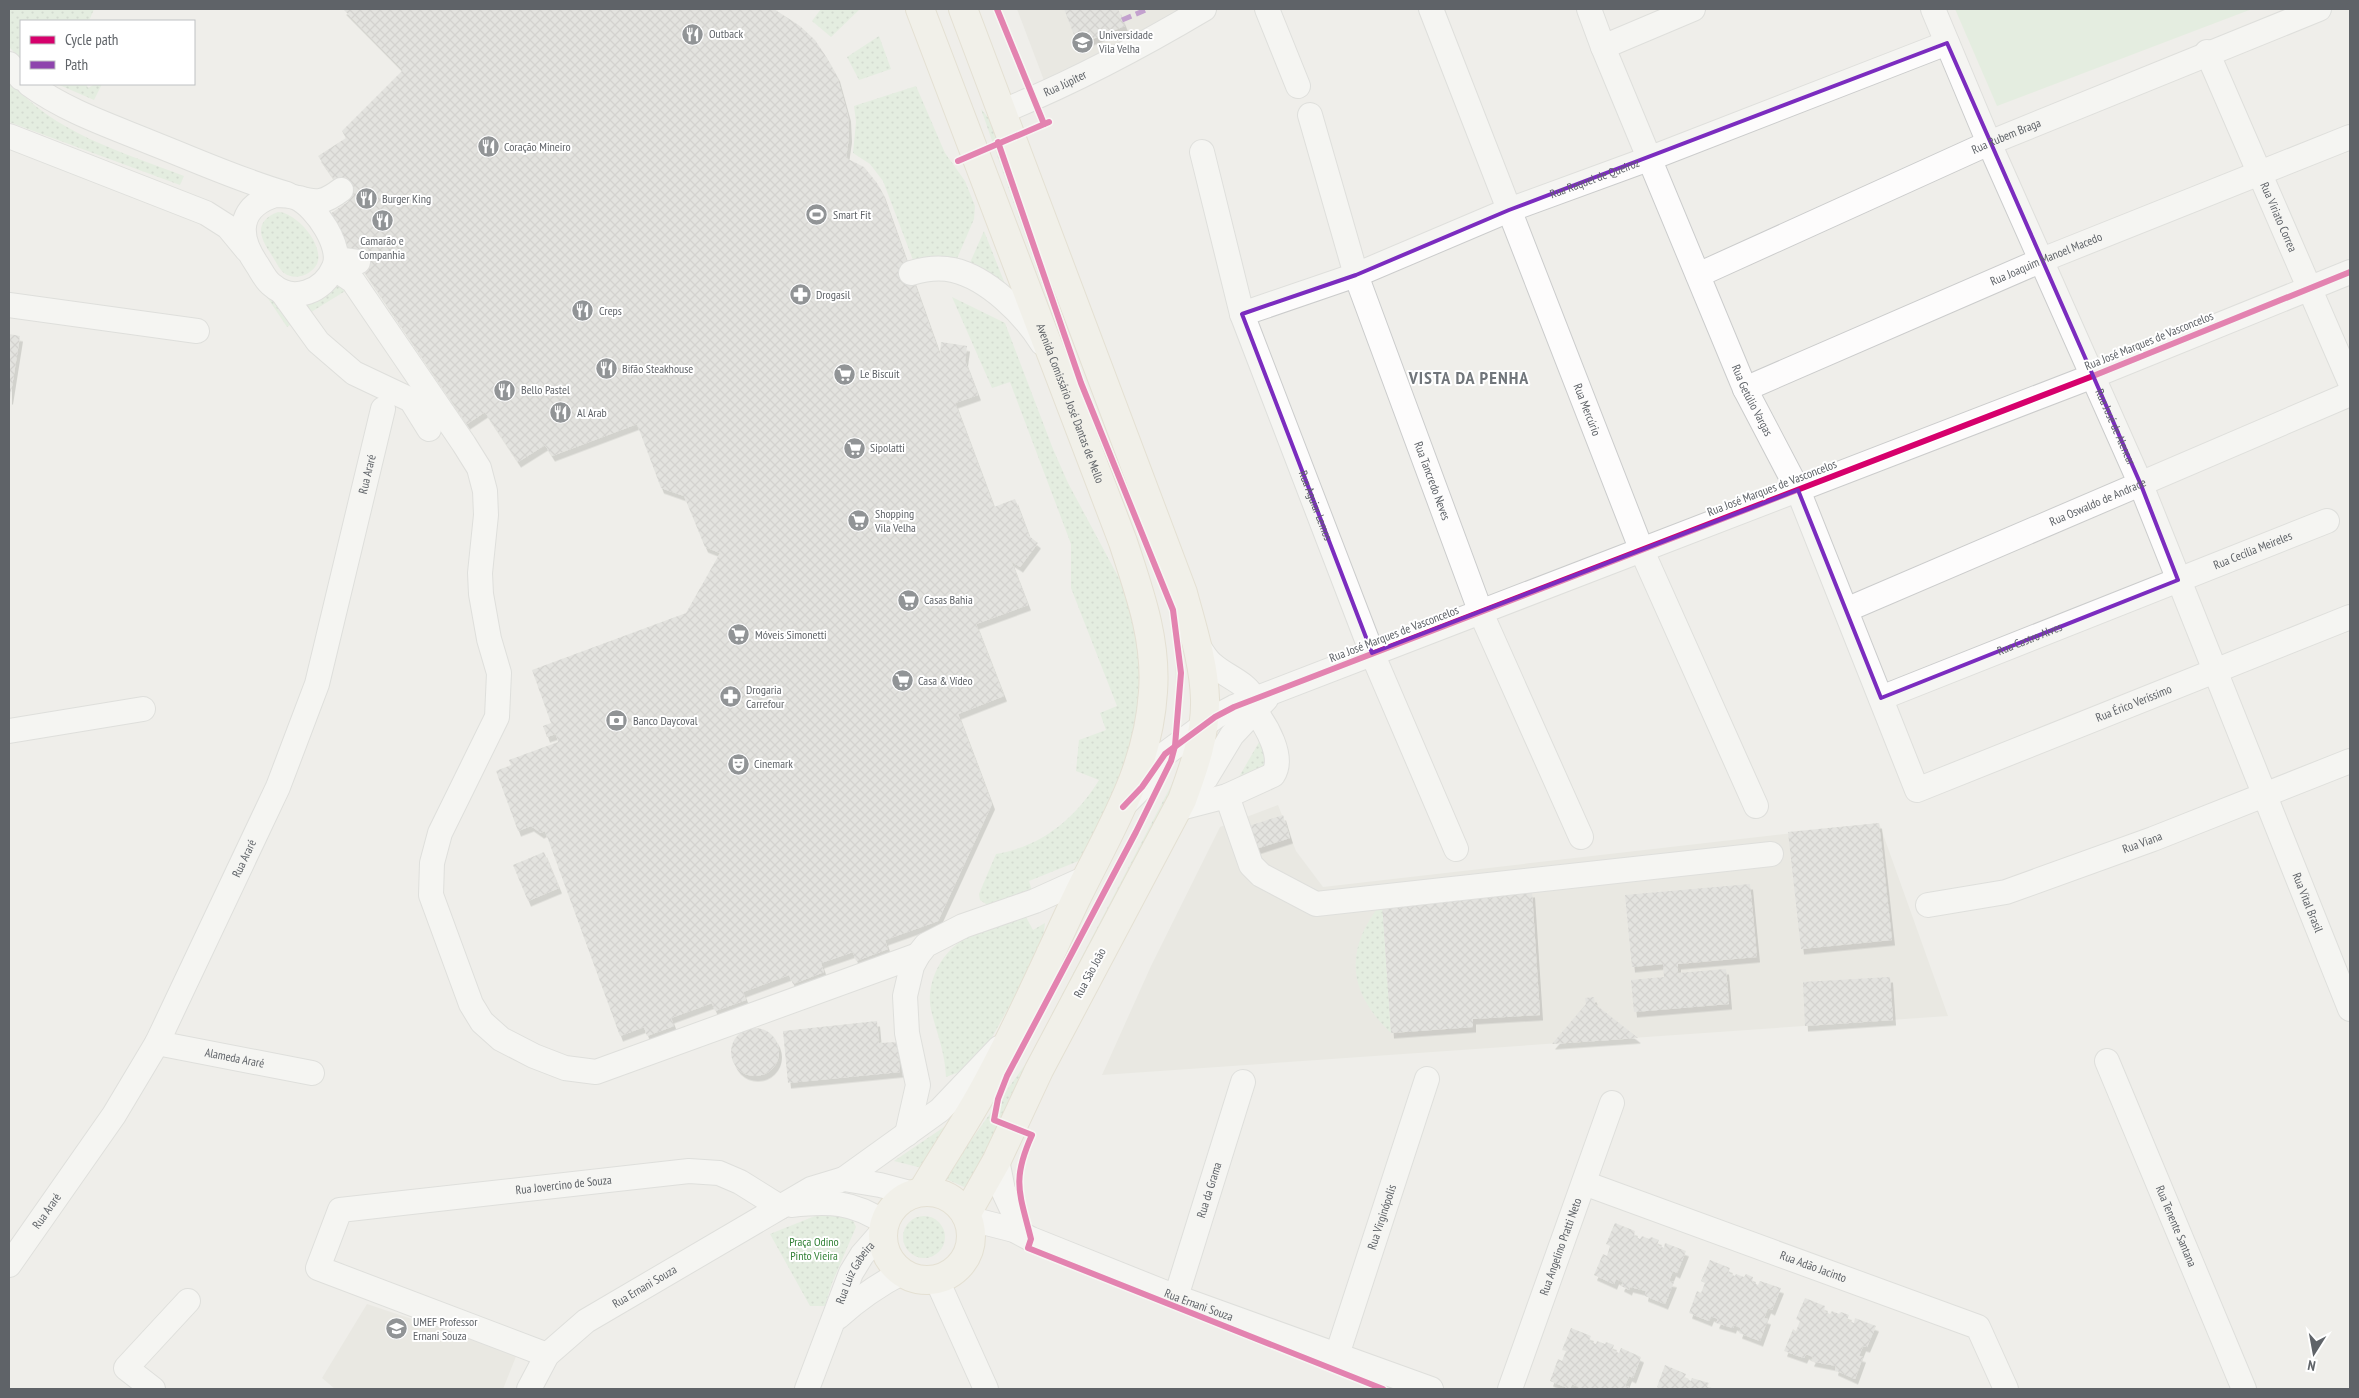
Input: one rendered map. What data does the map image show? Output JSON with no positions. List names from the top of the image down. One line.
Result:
{"streets":{"main road":["Avenida Comissário José Dantas de Mello","Rua São João"],"street":["Rua Júpiter","Rua Rubem Braga","Rua Raquel de Queiroz","Rua Viriato Correa","Rua Joaquim Manoel Macedo","Rua José Marques de Vasconcelos","Rua Getúlio Vargas","Rua Mercúrio","Rua José de Alencar","Rua Araré","Rua Tancredo Neves","Rua Oswaldo de Andrade","Rua Aguiar Lemos","Rua Cecília Meireles","Rua Castro Alves","Rua Érico Veríssimo","Rua Viana","Rua Vital Brasil","Alameda Araré","Rua Jovercino de Souza","Rua da Grama","Rua Virginópolis","Rua Tenente Santana","Rua Angelino Pratti Neto","Rua Adão Jacinto","Rua Luiz Gabeira","Rua Ernani Souza"]},"crossings":[["Rua Rubem Braga","Rua Viriato Correa"],["Rua Rubem Braga","Rua Getúlio Vargas"],["Rua Rubem Braga","Rua José de Alencar"],["Rua Raquel de Queiroz","Rua Getúlio Vargas"],["Rua Raquel de Queiroz","Rua Mercúrio"],["Rua Raquel de Queiroz","Rua José de Alencar"],["Rua Raquel de Queiroz","Rua Tancredo Neves"],["Rua Raquel de Queiroz","Rua Aguiar Lemos"],["Rua Viriato Correa","Rua Joaquim Manoel Macedo"],["Rua Viriato Correa","Rua José Marques de Vasconcelos"],["Rua Joaquim Manoel Macedo","Rua Getúlio Vargas"],["Rua Joaquim Manoel Macedo","Rua José de Alencar"],["Rua José Marques de Vasconcelos","Rua Getúlio Vargas"],["Rua José Marques de Vasconcelos","Avenida Comissário José Dantas de Mello"],["Rua José Marques de Vasconcelos","Rua Mercúrio"],["Rua José Marques de Vasconcelos","Rua José de Alencar"],["Rua José Marques de Vasconcelos","Rua Tancredo Neves"],["Rua José Marques de Vasconcelos","Rua Aguiar Lemos"],["Rua José Marques de Vasconcelos","Rua São João"],["Rua Getúlio Vargas","Rua Oswaldo de Andrade"],["Rua Getúlio Vargas","Rua Castro Alves"],["Rua Getúlio Vargas","Rua Érico Veríssimo"],["Rua José de Alencar","Rua Oswaldo de Andrade"],["Rua José de Alencar","Rua Cecília Meireles"],["Rua José de Alencar","Rua Castro Alves"],["Rua José de Alencar","Rua Érico Veríssimo"],["Rua José de Alencar","Rua Viana"],["Rua José de Alencar","Rua Vital Brasil"],["Rua Araré","Alameda Araré"],["Rua Cecília Meireles","Rua Castro Alves"],["Rua Viana","Rua Vital Brasil"],["Rua São João","Rua Luiz Gabeira"],["Rua São João","Rua Ernani Souza"],["Rua Jovercino de Souza","Rua Ernani Souza"],["Rua da Grama","Rua Ernani Souza"],["Rua Virginópolis","Rua Ernani Souza"],["Rua Angelino Pratti Neto","Rua Adão Jacinto"],["Rua Luiz Gabeira","Rua Ernani Souza"]],"districts":["VISTA DA PENHA"],"parks":["Praça Odino Pinto Vieira"],"places":{"restaurant":["Outback","Coração Mineiro","Burger King","Camarão e Companhia","Creps","Bifão Steakhouse","Bello Pastel","Al Arab"],"school or university":["Universidade Vila Velha","UMEF Professor Ernani Souza"],"sports":["Smart Fit"],"pharmacy":["Drogasil","Drogaria Carrefour"],"supermarket":["Le Biscuit","Sipolatti","Shopping Vila Velha","Casas Bahia","Móveis Simonetti","Casa & Vídeo"],"bank":["Banco Daycoval"],"theatre":["Cinemark"]},"legend":["Cycle path","Path"],"north":"bottom"}
